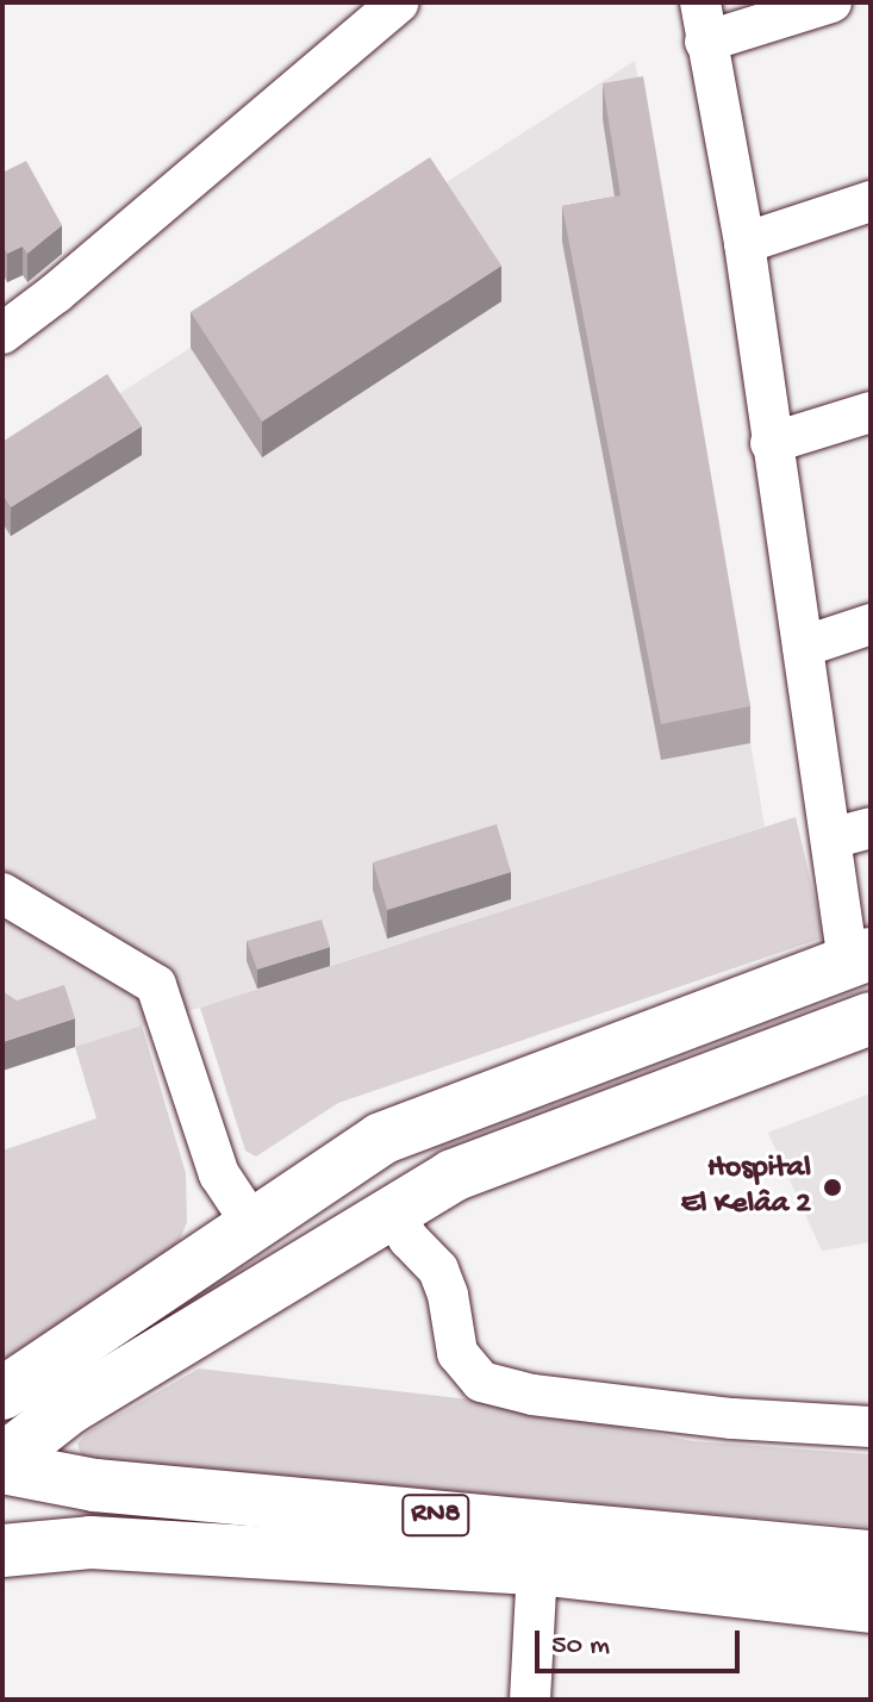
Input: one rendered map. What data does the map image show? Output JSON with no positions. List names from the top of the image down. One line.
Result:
{"streets":{"main road":["RN8"]},"places":["Hospital El Kelâa 2"],"scale_bar":"50 m"}
